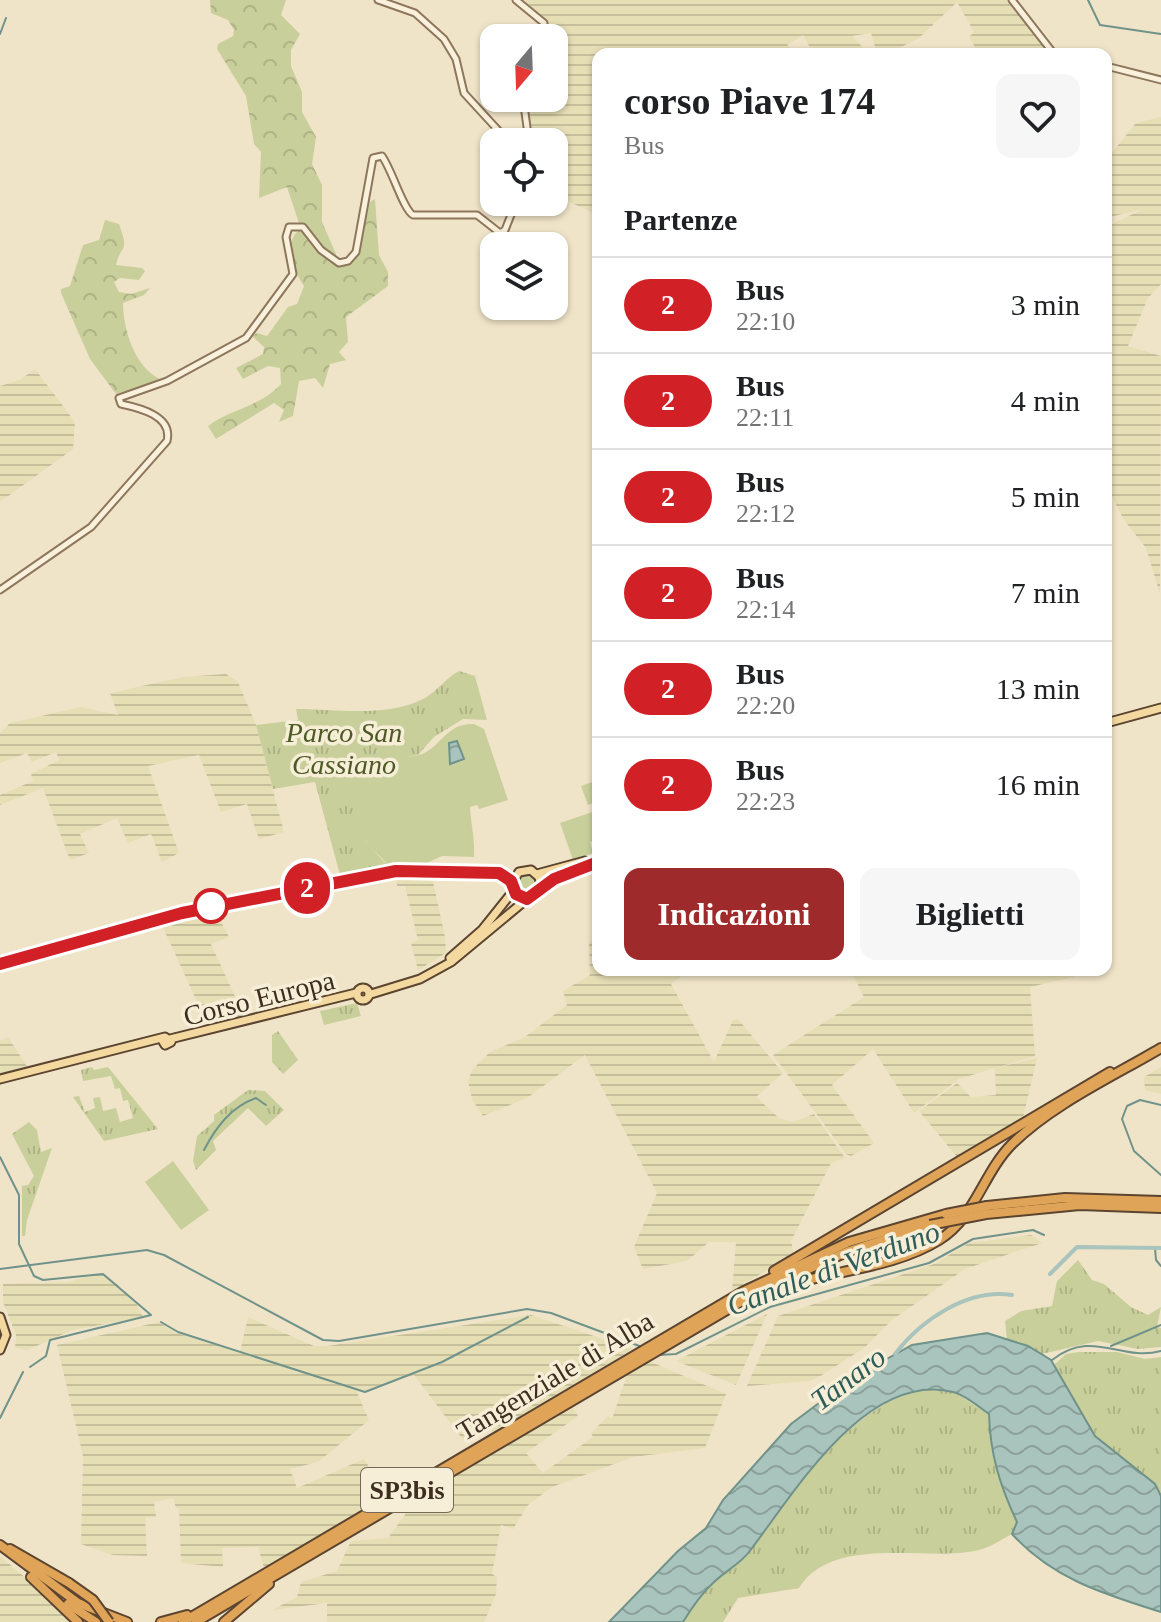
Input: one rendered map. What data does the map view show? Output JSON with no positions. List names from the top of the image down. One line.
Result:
{"streets":{"highway":["Tangenziale di Alba","SP3bis"],"main road":["Corso Europa"]},"crossings":[["Tangenziale di Alba","SP3bis"]],"water":["Canale di Verduno","Tanaro"],"parks":["Parco San Cassiano"],"lines":["bus line 2"],"north":"bottom","page":{"on_map":"2","heading":[["corso Piave 174","Bus"],"Partenze"],"list":[{"mark":"2","name":"Bus","note":"22:10","value":"3 min"},{"mark":"2","name":"Bus","note":"22:11","value":"4 min"},{"mark":"2","name":"Bus","note":"22:12","value":"5 min"},{"mark":"2","name":"Bus","note":"22:14","value":"7 min"},{"mark":"2","name":"Bus","note":"22:20","value":"13 min"},{"mark":"2","name":"Bus","note":"22:23","value":"16 min"}],"buttons":["Indicazioni","Biglietti"]}}
